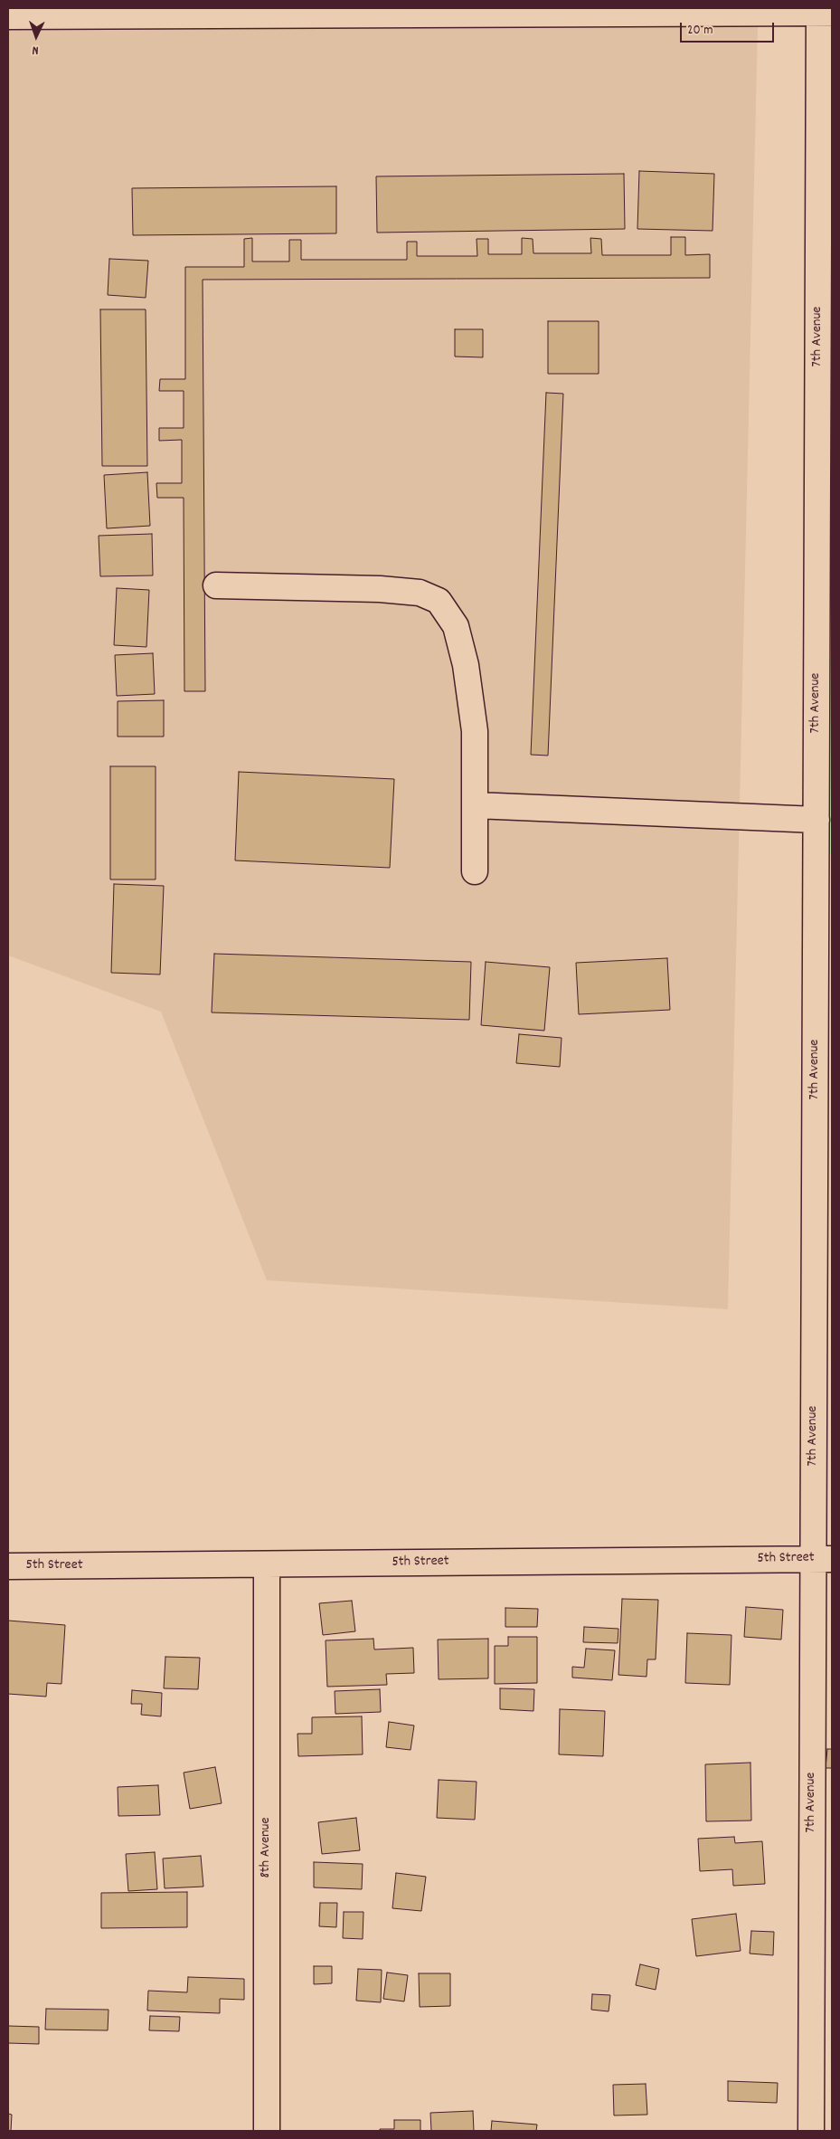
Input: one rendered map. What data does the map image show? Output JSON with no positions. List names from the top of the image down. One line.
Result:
{"streets":{"street":["7th Avenue","5th Street","8th Avenue"]},"crossings":[["7th Avenue","5th Street"],["5th Street","8th Avenue"]],"scale_bar":"20 m","north":"bottom"}
